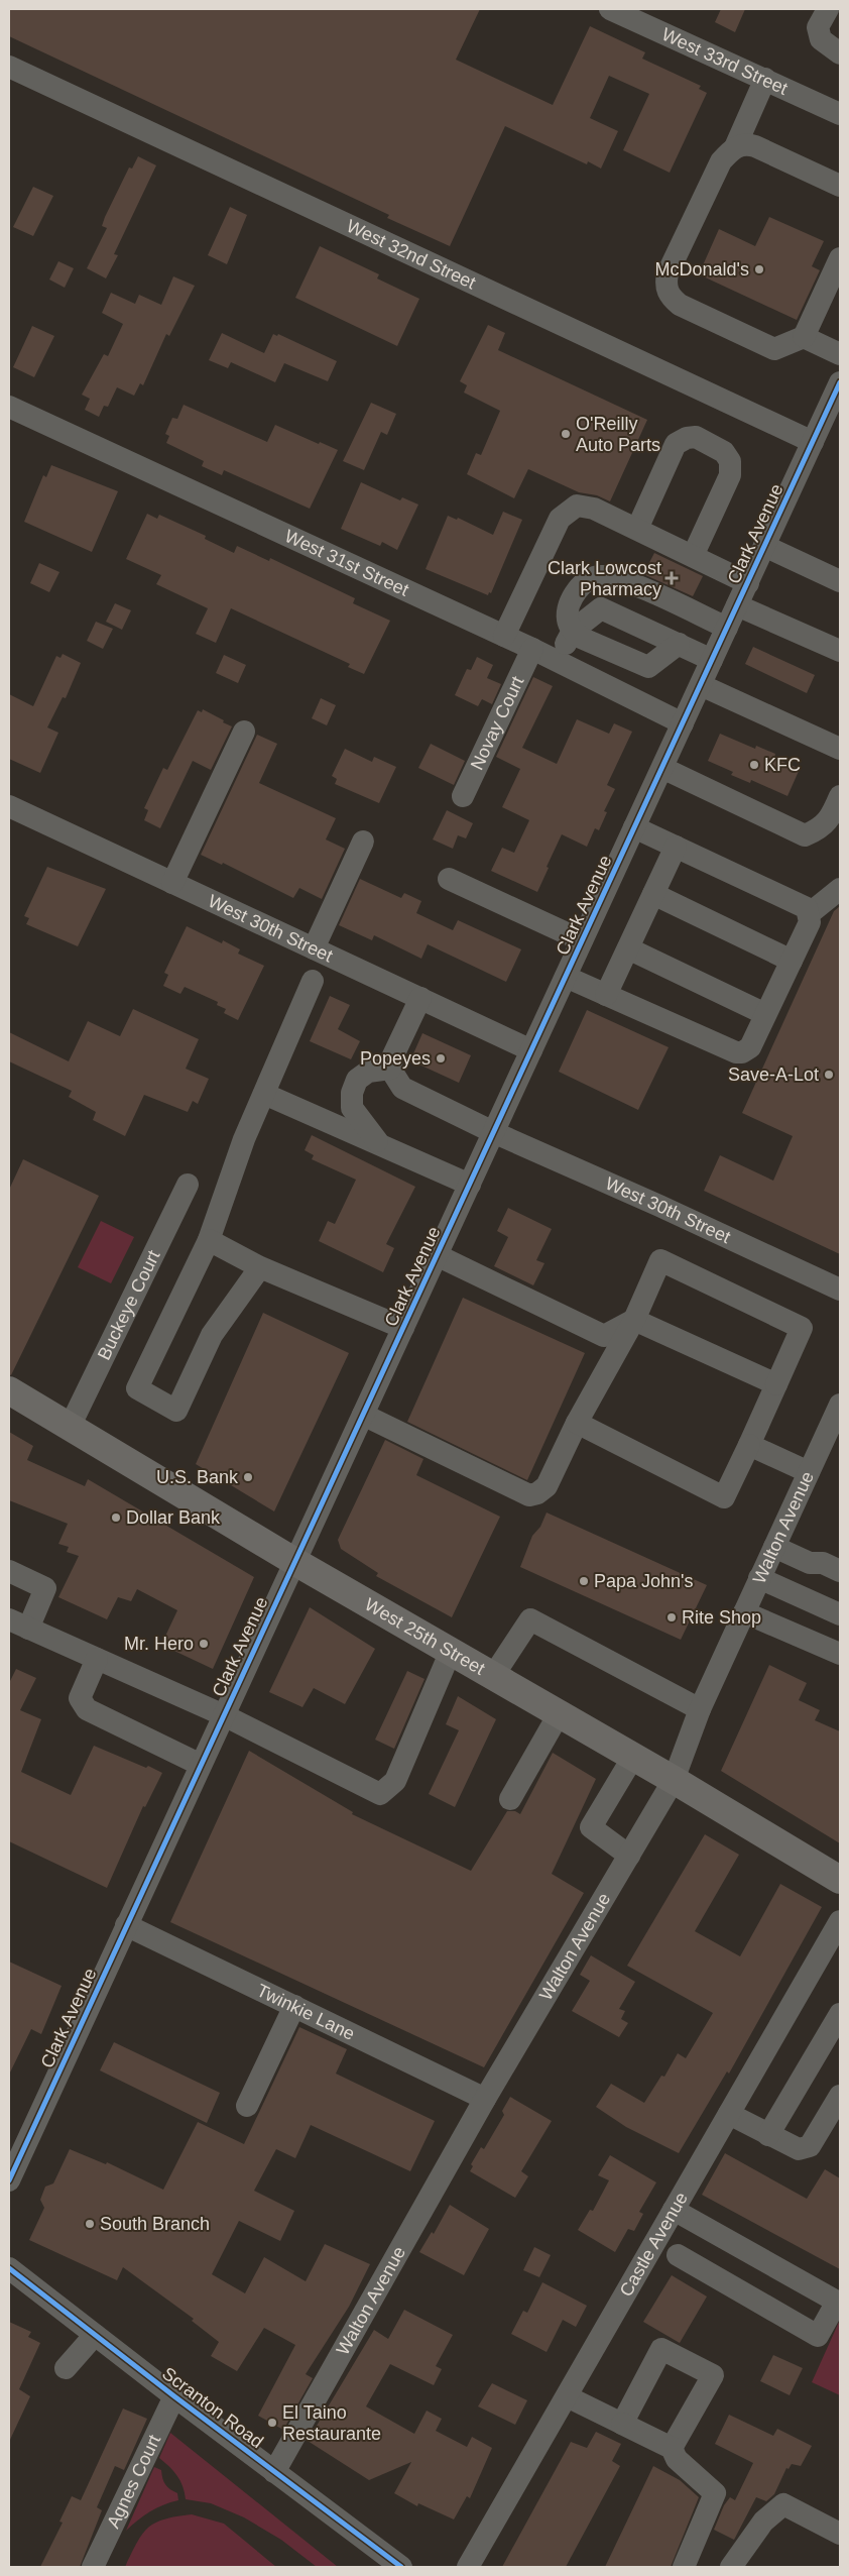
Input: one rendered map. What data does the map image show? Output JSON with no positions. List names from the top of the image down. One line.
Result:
{"streets":{"main road":["West 25th Street"],"street":["West 33rd Street","West 32nd Street","Clark Avenue","West 31st Street","Novay Court","West 30th Street","Buckeye Court","Walton Avenue","Twinkie Lane","Castle Avenue","Scranton Road","Agnes Court"]},"crossings":[["West 32nd Street","Clark Avenue"],["Clark Avenue","West 31st Street"],["Clark Avenue","West 30th Street"],["Clark Avenue","West 25th Street"],["Clark Avenue","Twinkie Lane"],["West 31st Street","Novay Court"],["Buckeye Court","West 25th Street"],["Walton Avenue","West 25th Street"],["Walton Avenue","Twinkie Lane"],["Walton Avenue","Scranton Road"],["Scranton Road","Agnes Court"]],"places":{"other":["McDonald's","O'Reilly Auto Parts","KFC","Popeyes","Save-A-Lot","U.S. Bank","Dollar Bank","Papa John's","Rite Shop","Mr. Hero","South Branch","El Taino Restaurante"],"health":["Clark Lowcost Pharmacy"]}}
